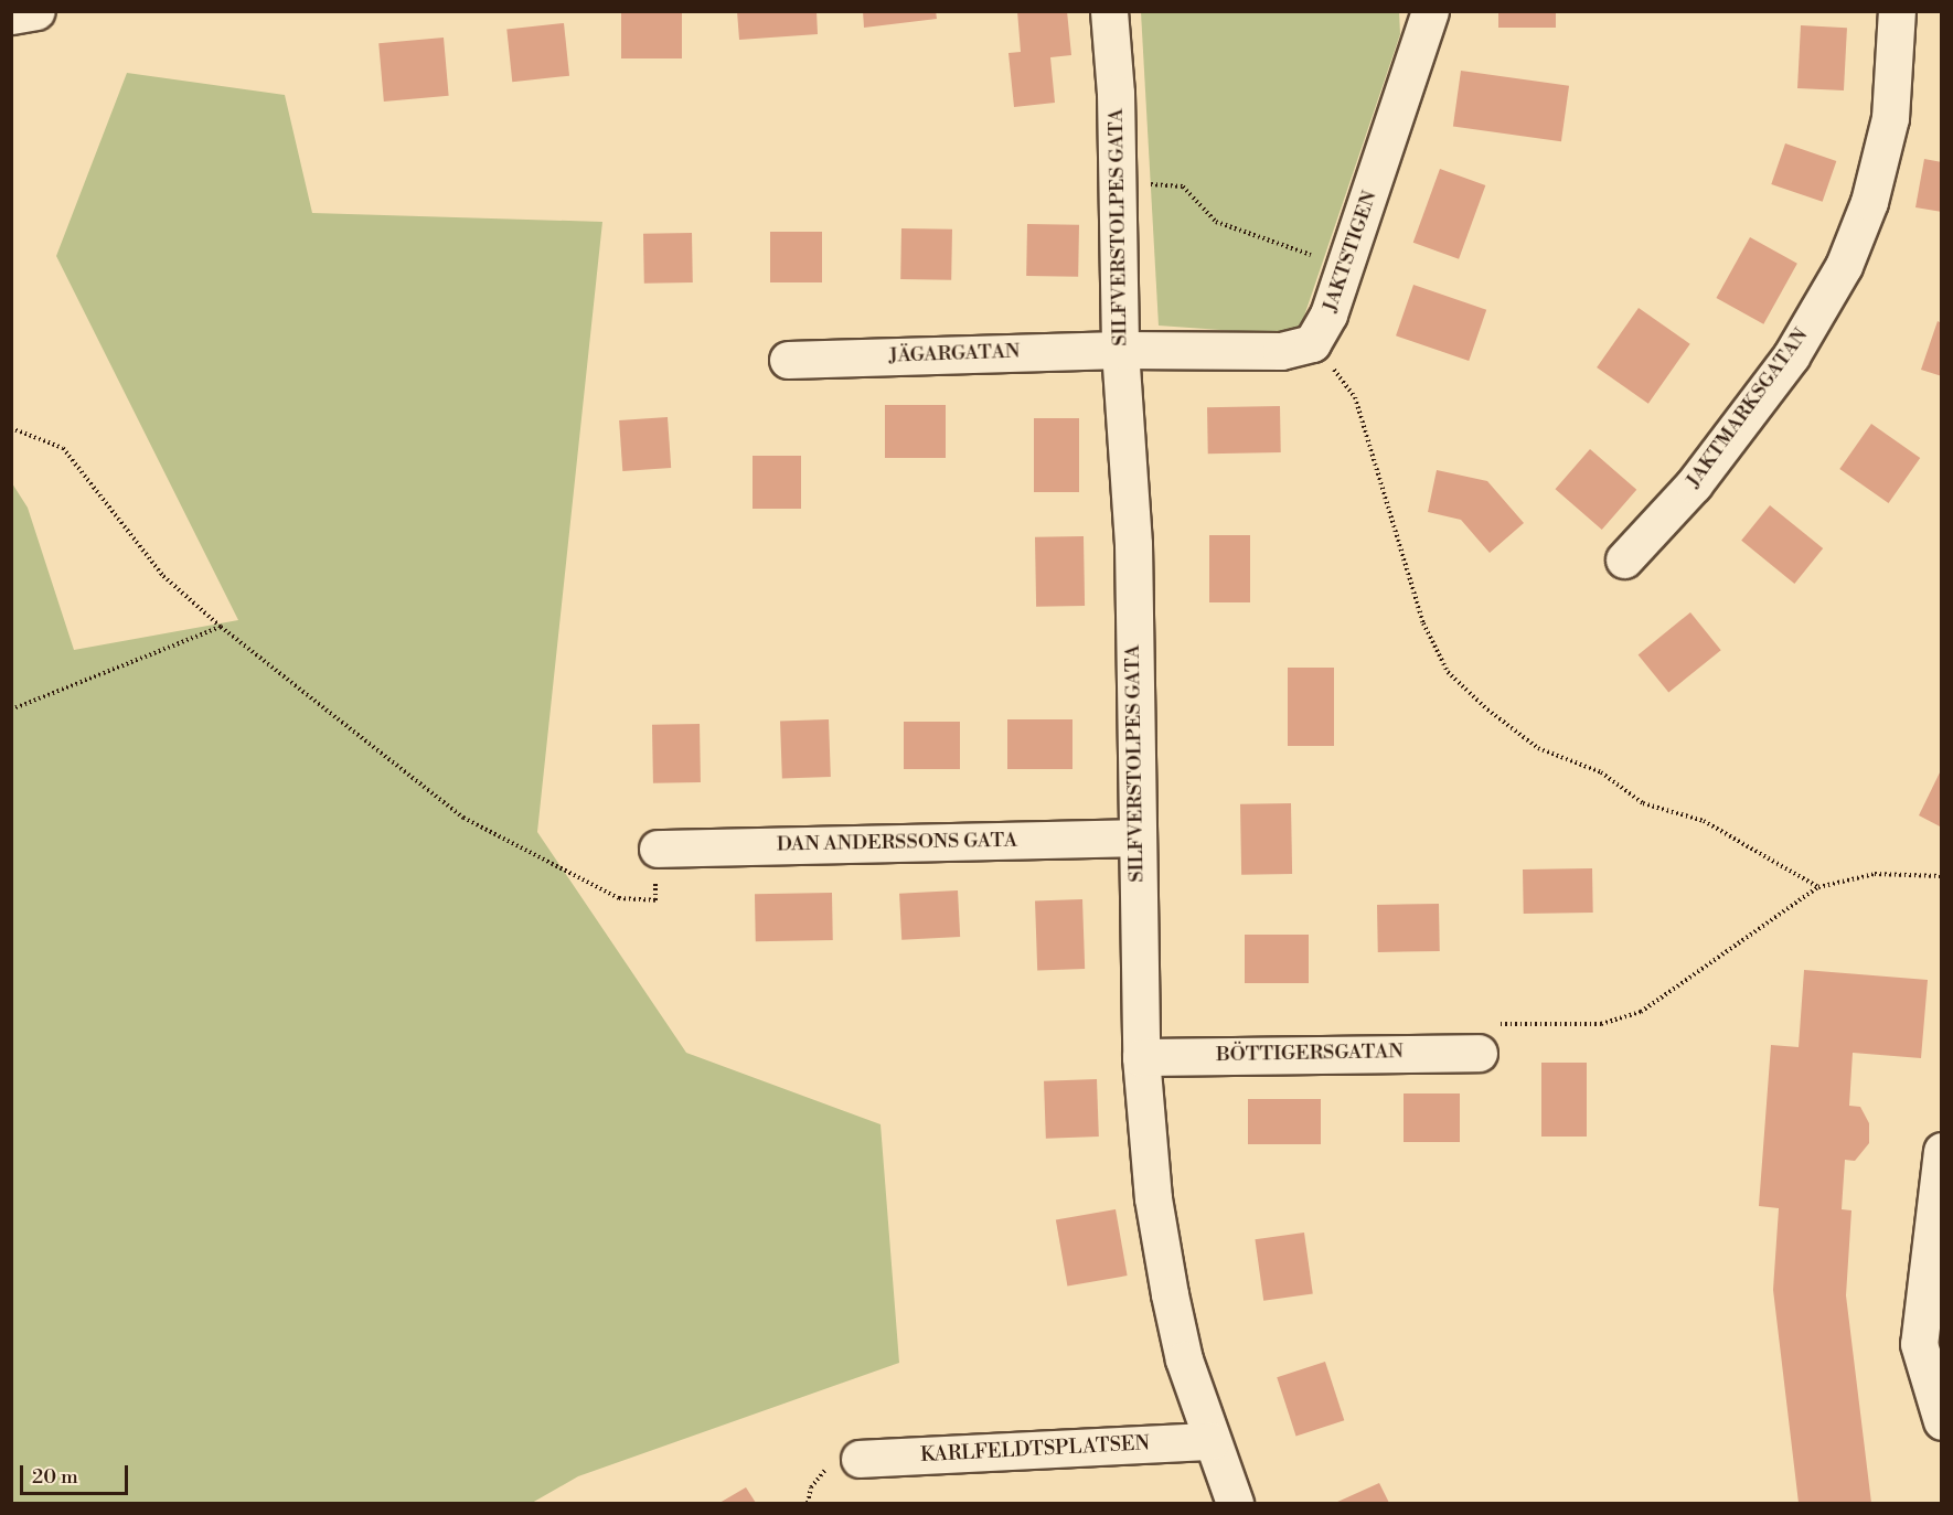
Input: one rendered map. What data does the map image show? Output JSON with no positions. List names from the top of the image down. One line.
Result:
{"streets":{"street":["SILFVERSTOLPES GATA","JAKTSTIGEN","JÄGARGATAN","JAKTMARKSGATAN","DAN ANDERSSONS GATA","BÖTTIGERSGATAN","KARLFELDTSPLATSEN"]},"crossings":[["SILFVERSTOLPES GATA","JÄGARGATAN"],["SILFVERSTOLPES GATA","DAN ANDERSSONS GATA"],["SILFVERSTOLPES GATA","BÖTTIGERSGATAN"],["SILFVERSTOLPES GATA","KARLFELDTSPLATSEN"]],"scale_bar":"20 m"}
